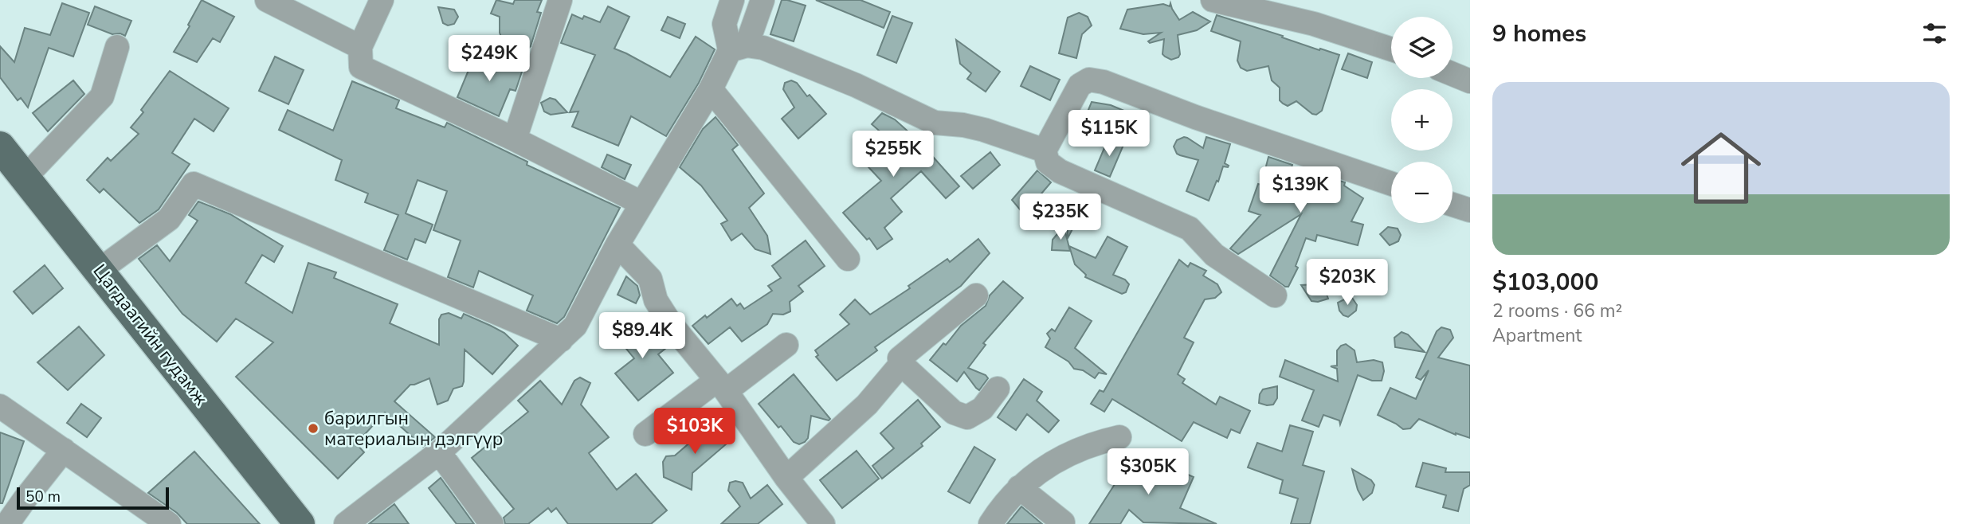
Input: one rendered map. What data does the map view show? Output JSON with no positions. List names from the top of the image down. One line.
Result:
{"streets":{"main road":["Цагдаагийн гудамж"]},"places":["барилгын материалын дэлгүүр"],"scale_bar":"50 m","page":{"heading":"9 homes","map_buttons":["+","−"],"price":["$249K","$115K","$255K","$139K","$235K","$203K","$89.4K","$103K","$305K"],"list":[{"name":"$103,000","note":"2 rooms · 66 m² · Apartment"}],"scale":"50 m"}}
